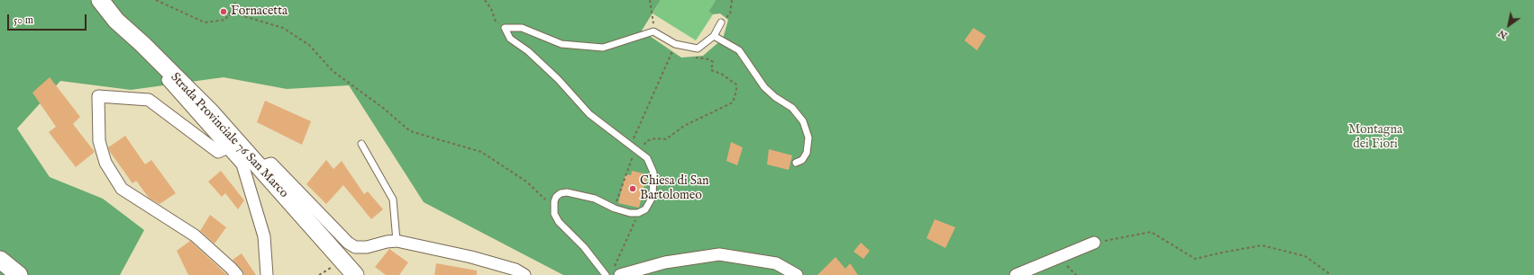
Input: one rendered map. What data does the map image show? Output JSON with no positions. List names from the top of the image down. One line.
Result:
{"streets":{"street":["Strada Provinciale 76 San Marco"]},"parks":["Montagna dei Fiori"],"places":["Fornacetta","Chiesa di San Bartolomeo"],"scale_bar":"50 m","north":"bottom left"}
